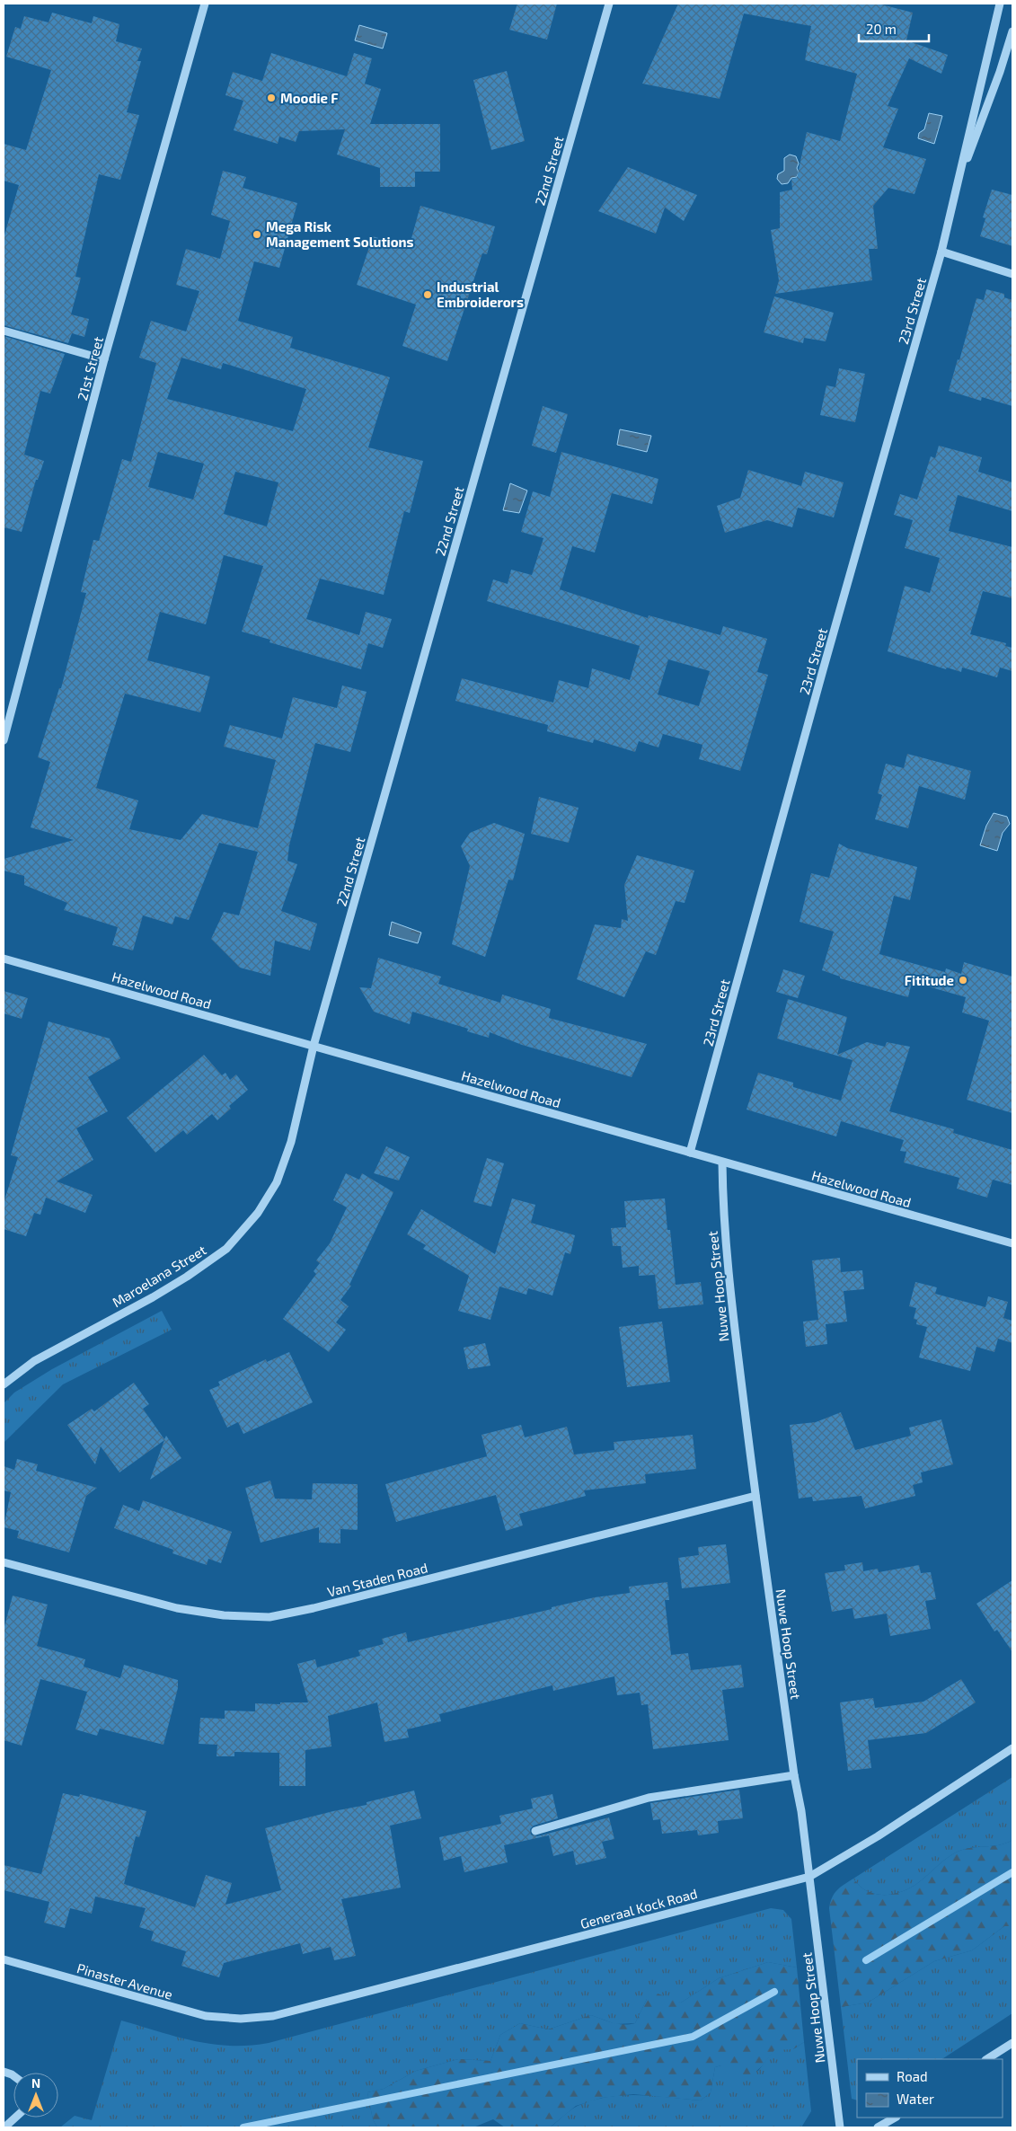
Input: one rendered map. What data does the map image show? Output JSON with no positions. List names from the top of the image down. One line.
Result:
{"streets":{"street":["22nd Street","23rd Street","21st Street","Hazelwood Road","Maroelana Street","Nuwe Hoop Street","Van Staden Road","Generaal Kock Road","Pinaster Avenue"]},"crossings":[["22nd Street","Hazelwood Road"],["22nd Street","Maroelana Street"],["23rd Street","Hazelwood Road"],["Hazelwood Road","Maroelana Street"],["Hazelwood Road","Nuwe Hoop Street"],["Nuwe Hoop Street","Van Staden Road"],["Nuwe Hoop Street","Generaal Kock Road"],["Generaal Kock Road","Pinaster Avenue"]],"places":["Moodie F","Mega Risk Management Solutions","Industrial Embroiderors","Fititude"],"legend":["Road","Water"],"scale_bar":"20 m","north":"top"}
